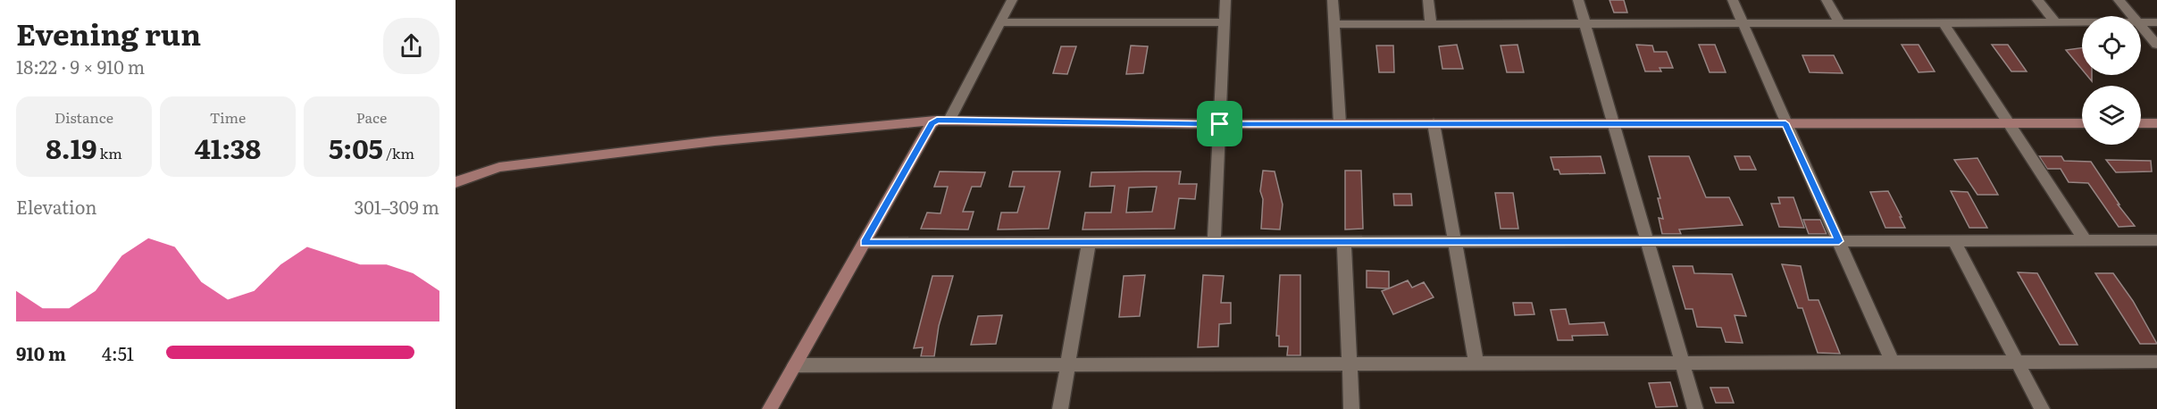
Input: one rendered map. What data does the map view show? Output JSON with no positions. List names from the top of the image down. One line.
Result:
{"page":{"heading":["Evening run","18:22 · 9 × 910 m"],"stats":[["Distance","8.19 km"],["Time","41:38"],["Pace","5:05 /km"]],"chart":["Elevation","301–309 m"],"list":[{"name":"910 m","note":"4:51"}]}}
